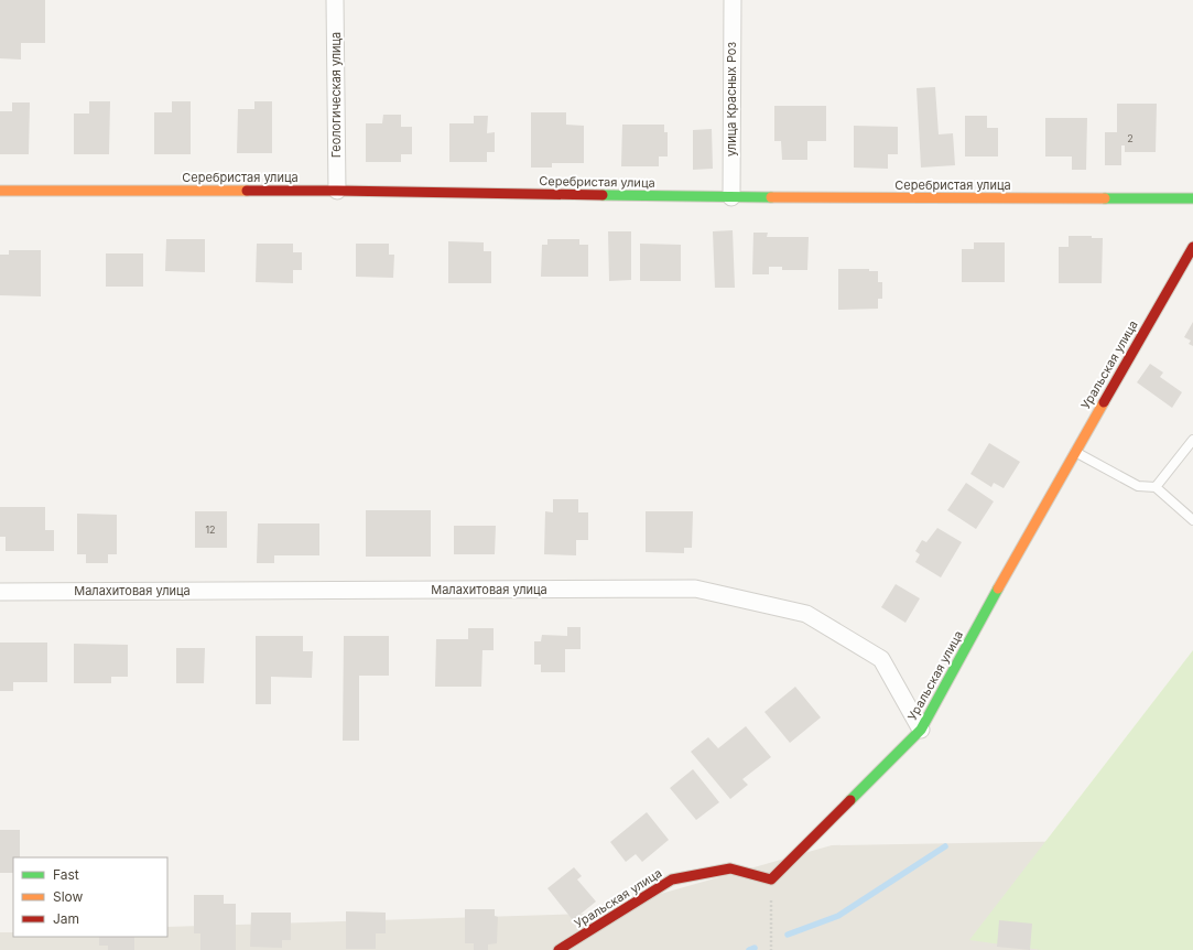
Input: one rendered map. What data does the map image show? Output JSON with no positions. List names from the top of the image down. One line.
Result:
{"streets":{"street":["Геологическая улица","улица Красных Роз","Серебристая улица","Уральская улица","Малахитовая улица"]},"crossings":[["Геологическая улица","Серебристая улица"],["улица Красных Роз","Серебристая улица"],["Уральская улица","Малахитовая улица"]],"house_numbers":["2","12"],"legend":["Fast","Slow","Jam"]}
